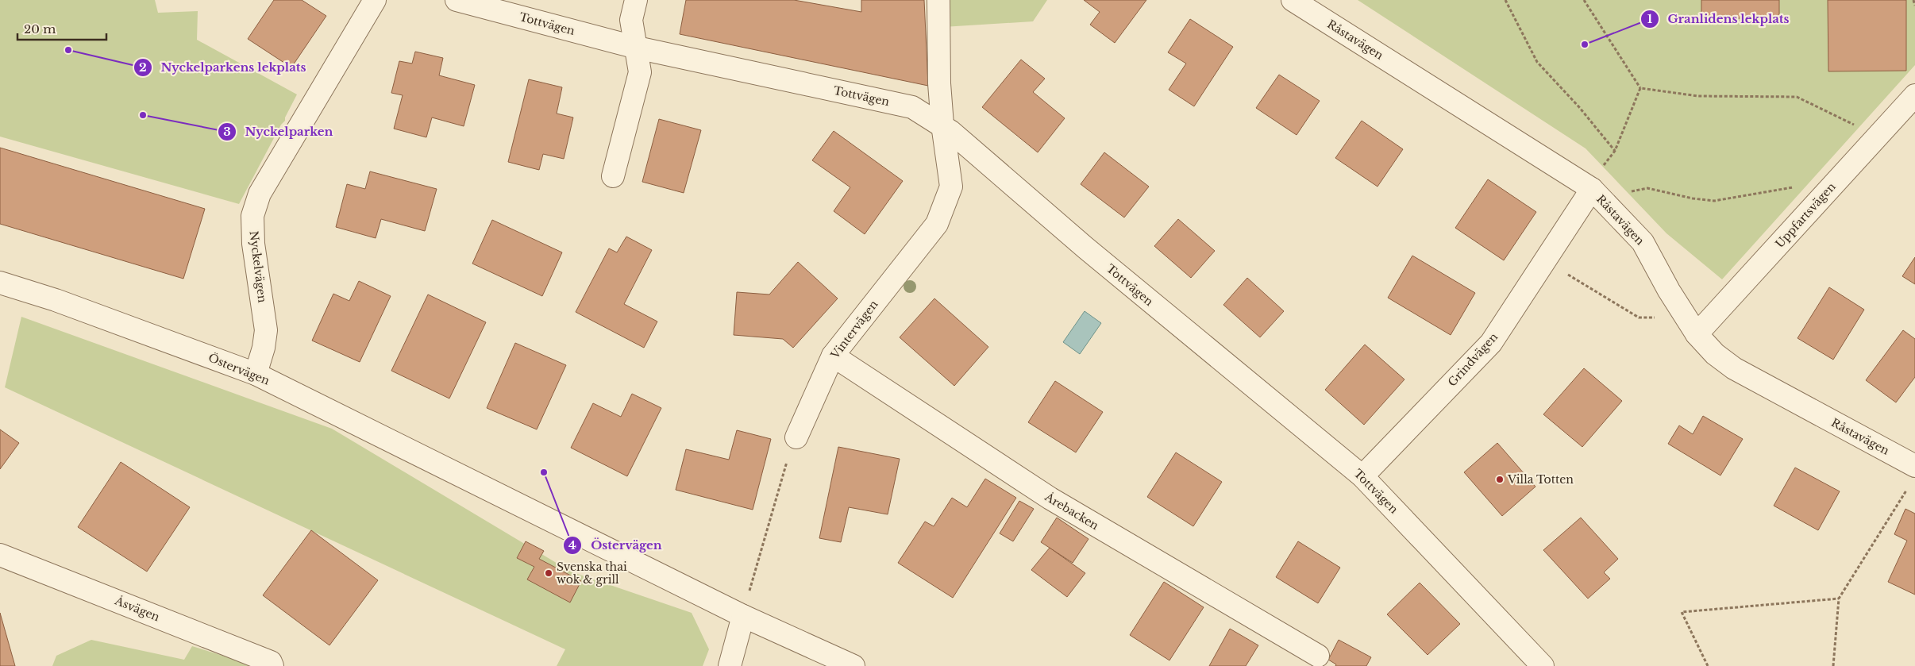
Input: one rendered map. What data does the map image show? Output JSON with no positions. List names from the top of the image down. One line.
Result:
{"streets":{"street":["Tottvägen","Råstavägen","Uppfartsvägen","Nyckelvägen","Vintervägen","Grindvägen","Östervägen","Årebacken","Åsvägen"]},"crossings":[["Tottvägen","Vintervägen"],["Tottvägen","Grindvägen"],["Råstavägen","Uppfartsvägen"],["Råstavägen","Grindvägen"],["Nyckelvägen","Östervägen"],["Vintervägen","Årebacken"]],"places":["Granlidens lekplats","Nyckelparkens lekplats","Nyckelparken","Östervägen","Villa Totten","Svenska thai wok & grill"],"scale_bar":"20 m"}
